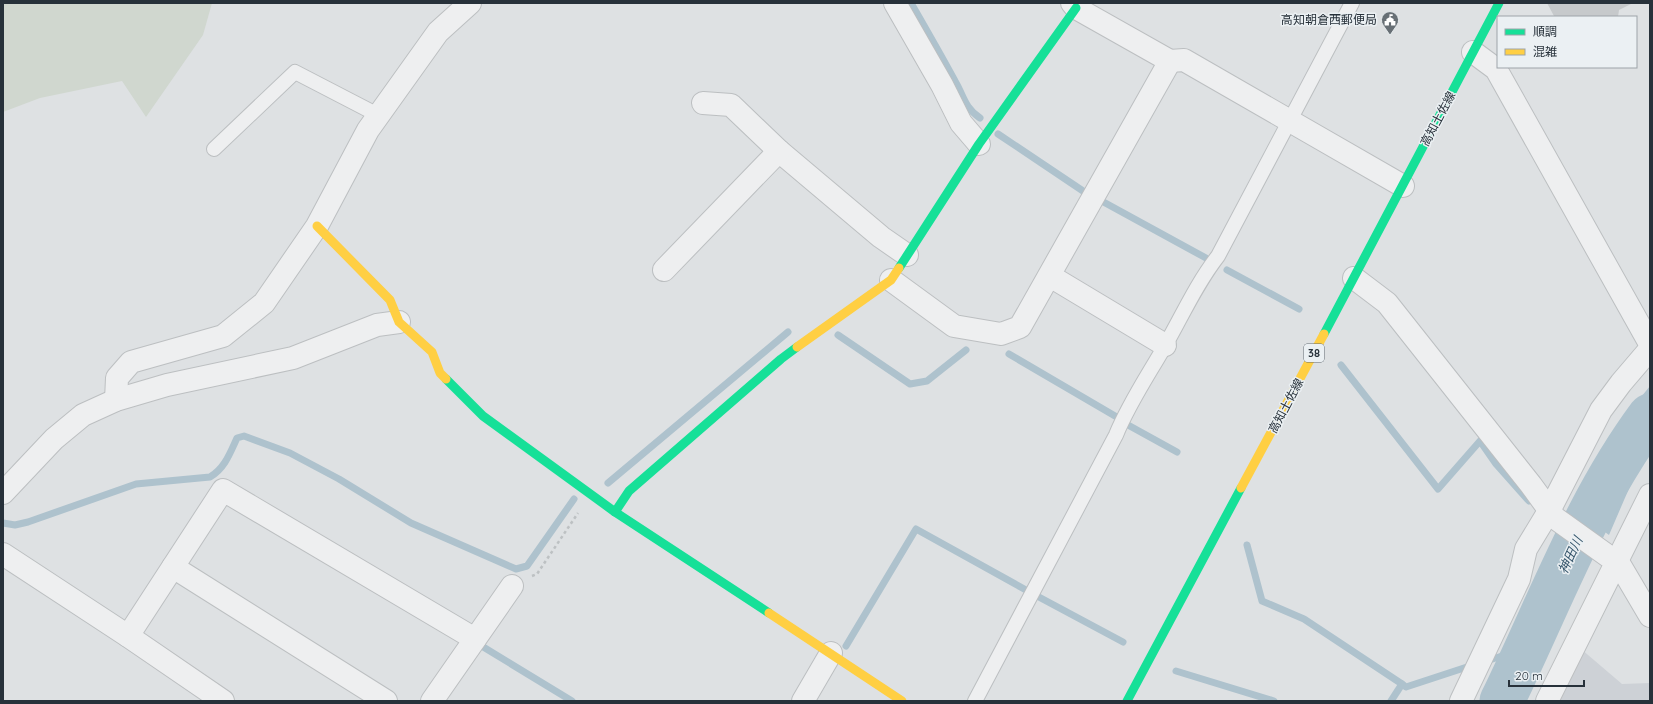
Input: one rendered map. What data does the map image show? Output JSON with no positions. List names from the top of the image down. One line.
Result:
{"streets":{"street":["高知土佐線","38"]},"water":["神田川"],"places":{"public building":["高知朝倉西郵便局"]},"legend":["順調","混雑"],"scale_bar":"20 m"}
